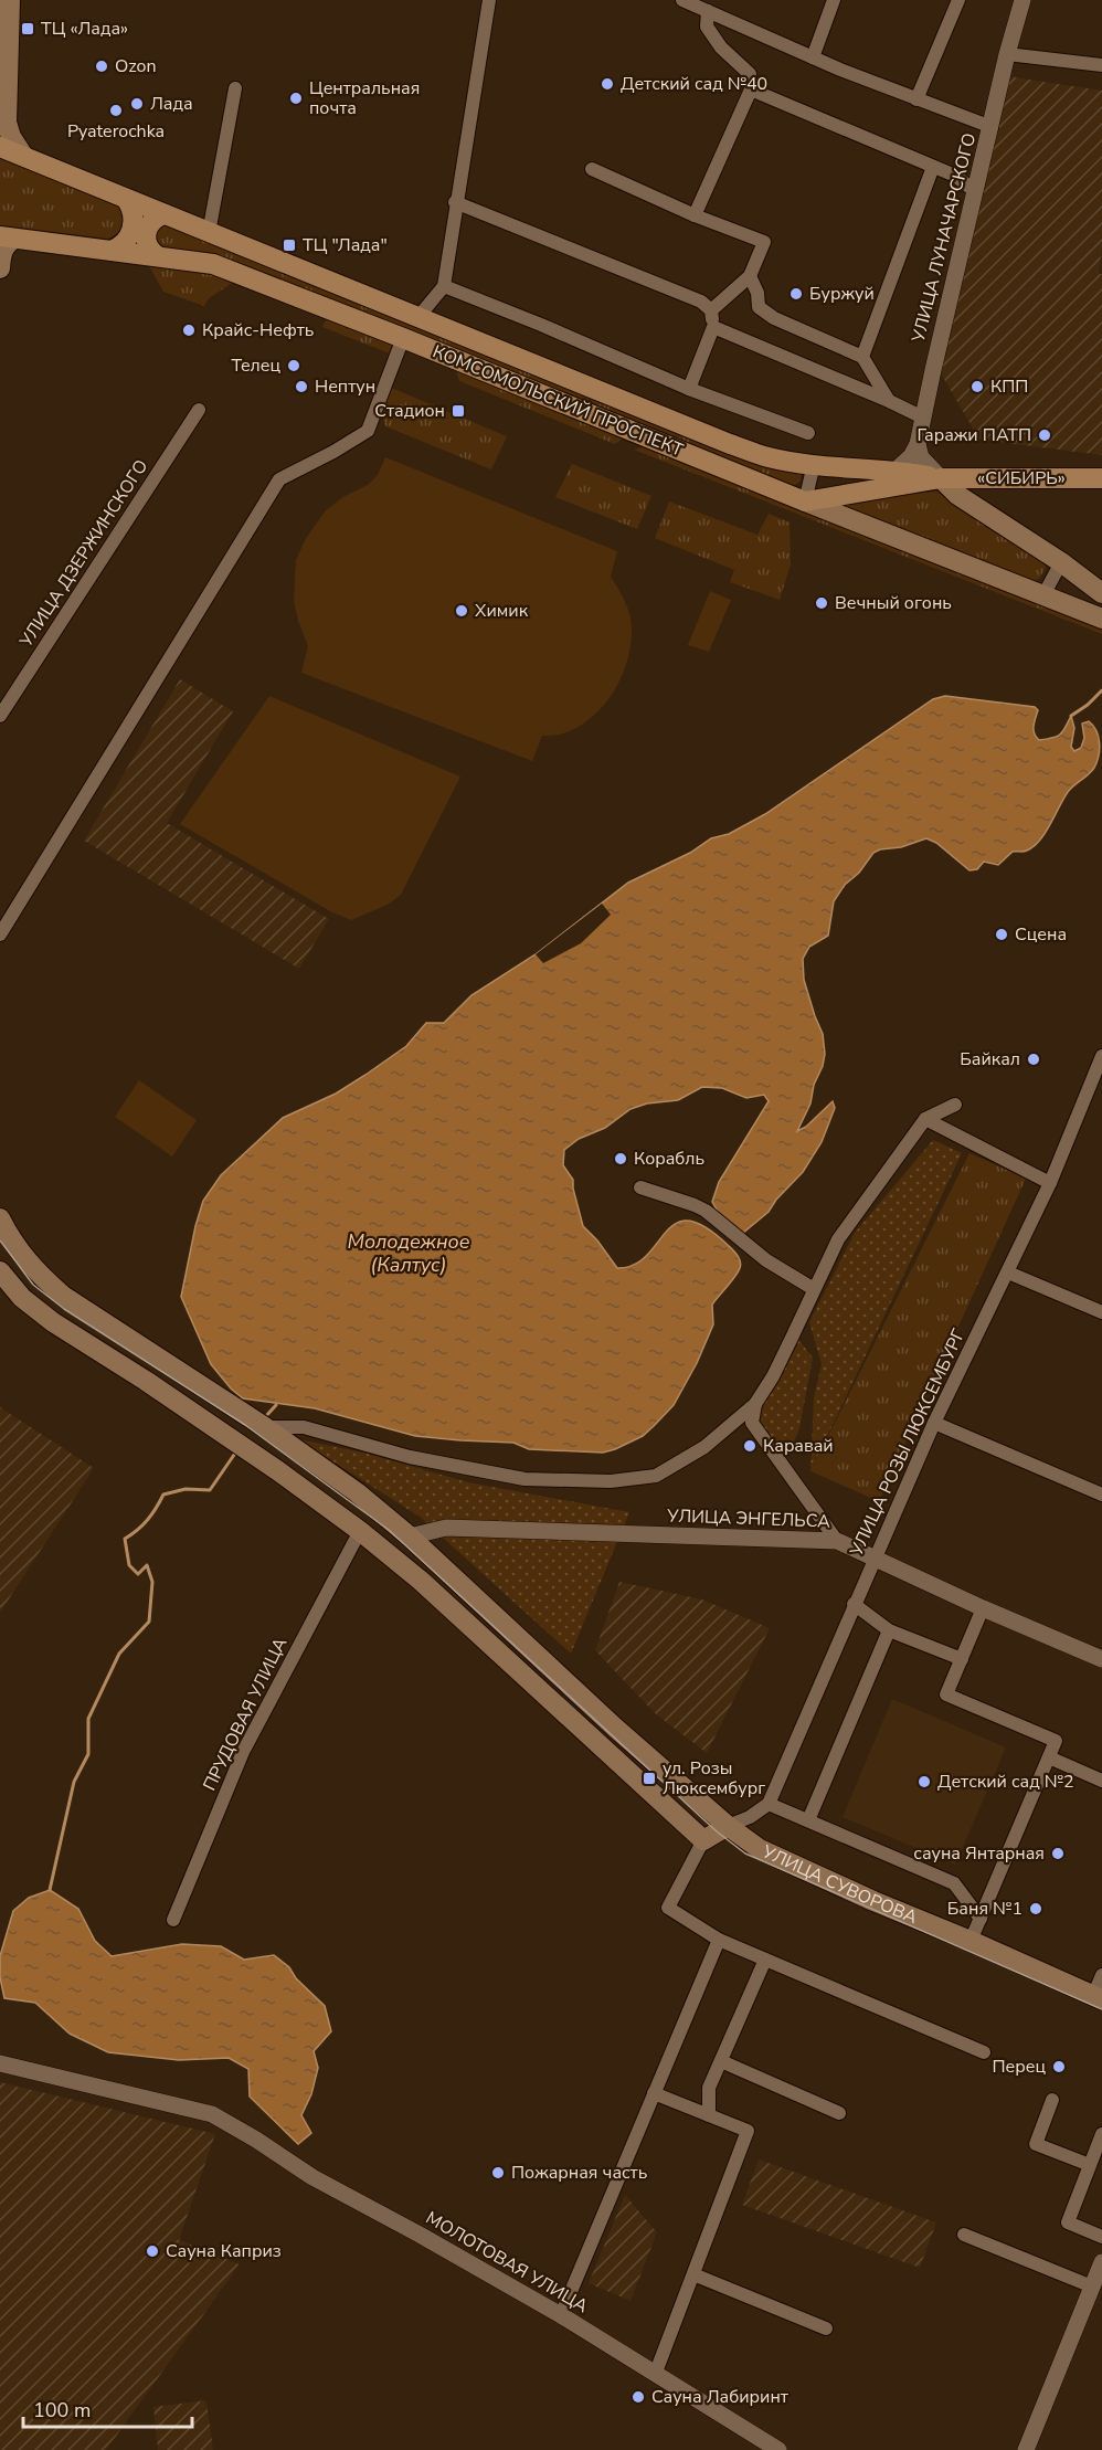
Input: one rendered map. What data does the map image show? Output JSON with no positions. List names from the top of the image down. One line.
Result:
{"streets":{"main road":["КОМСОМОЛЬСКИЙ ПРОСПЕКТ","«СИБИРЬ»","УЛИЦА СУВОРОВА"],"street":["УЛИЦА ЛУНАЧАРСКОГО","УЛИЦА ДЗЕРЖИНСКОГО","УЛИЦА РОЗЫ ЛЮКСЕМБУРГ","УЛИЦА ЭНГЕЛЬСА","ПРУДОВАЯ УЛИЦА","МОЛОТОВАЯ УЛИЦА"]},"crossings":[["КОМСОМОЛЬСКИЙ ПРОСПЕКТ","«СИБИРЬ»"],["УЛИЦА РОЗЫ ЛЮКСЕМБУРГ","УЛИЦА ЭНГЕЛЬСА"],["УЛИЦА ЭНГЕЛЬСА","УЛИЦА СУВОРОВА"]],"water":["Молодежное (Калтус)"],"places":{"transit":["ТЦ «Лада»","ТЦ \"Лада\"","Стадион","ул. Розы Люксембург"],"other":["Ozon","Детский сад №40","Центральная почта","Лада","Pyaterochka","Буржуй","Крайс-Нефть","Телец","Нептун","КПП","Гаражи ПАТП","Вечный огонь","Химик","Сцена","Байкал","Корабль","Каравай","Детский сад №2","сауна Янтарная","Баня №1","Перец","Пожарная часть","Сауна Каприз","Сауна Лабиринт"]},"scale_bar":"100 m"}
